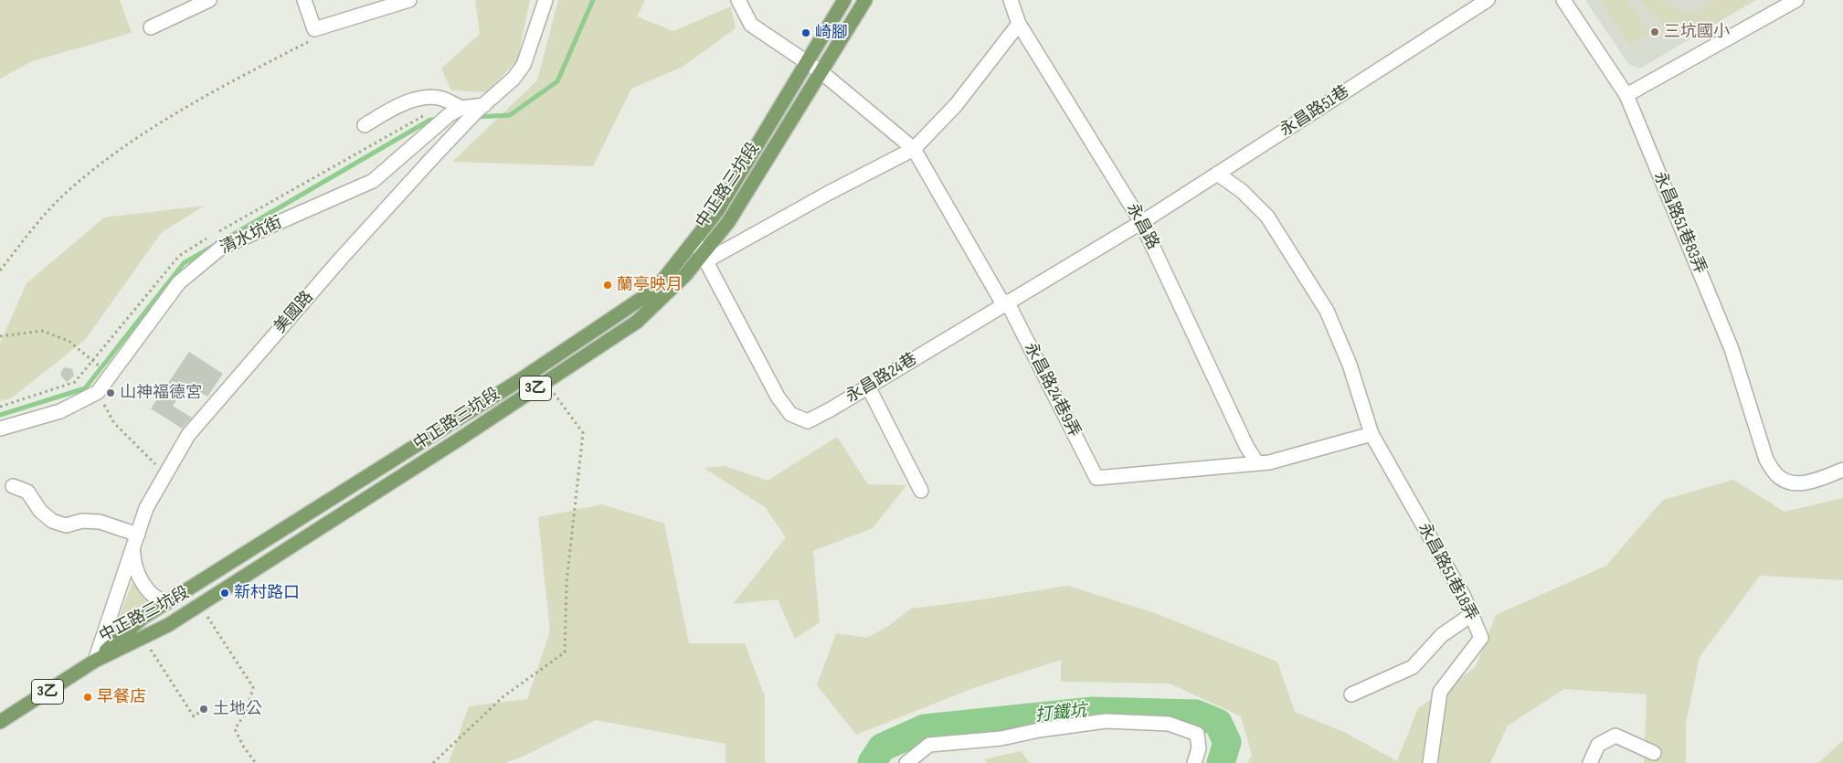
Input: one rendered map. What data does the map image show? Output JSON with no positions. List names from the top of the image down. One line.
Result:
{"streets":{"main road":["中正路三坑段","3乙"],"street":["永昌路51巷","永昌路51巷83弄","永昌路","清水坑街","美國路","永昌路24巷","永昌路24巷9弄","永昌路51巷18弄"]},"crossings":[["永昌路51巷","永昌路"],["永昌路51巷","永昌路24巷"],["永昌路51巷","永昌路51巷18弄"],["中正路三坑段","美國路"],["中正路三坑段","永昌路24巷"],["永昌路","永昌路24巷"],["永昌路","永昌路24巷9弄"],["永昌路24巷","永昌路24巷9弄"]],"water":["打鐵坑"],"places":["三坑國小","崎腳","蘭亭映月","山神福德宮","新村路口","早餐店","土地公"]}
